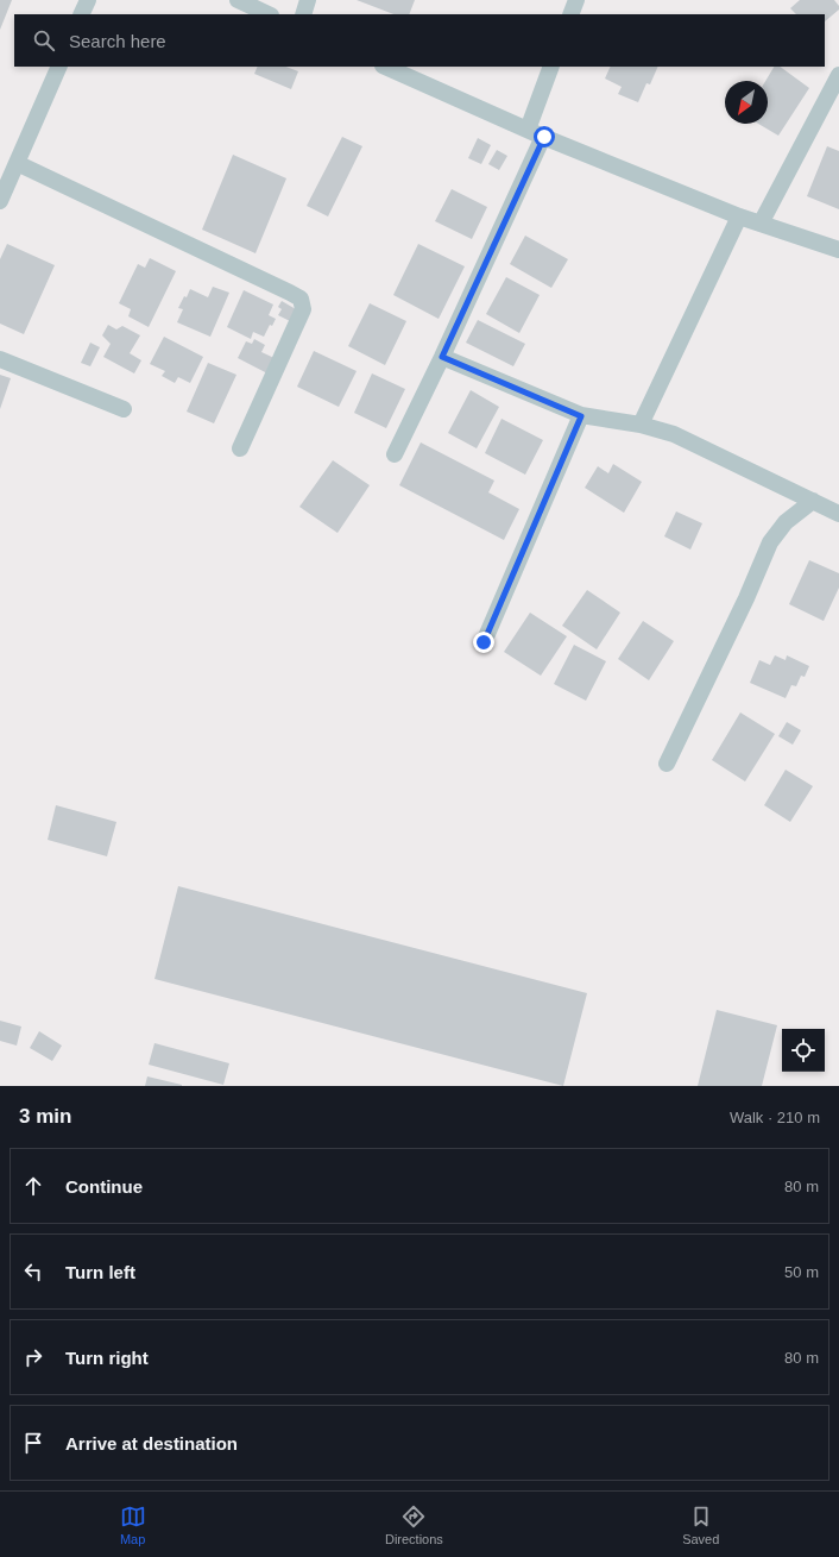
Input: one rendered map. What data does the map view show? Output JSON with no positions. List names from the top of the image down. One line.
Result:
{"north":"bottom left","page":{"search":"Search here","heading":["3 min","Walk · 210 m"],"list":[["Continue","80 m"],["Turn left","50 m"],["Turn right","80 m"],"Arrive at destination"],"nav":["Map","Directions","Saved"]}}
